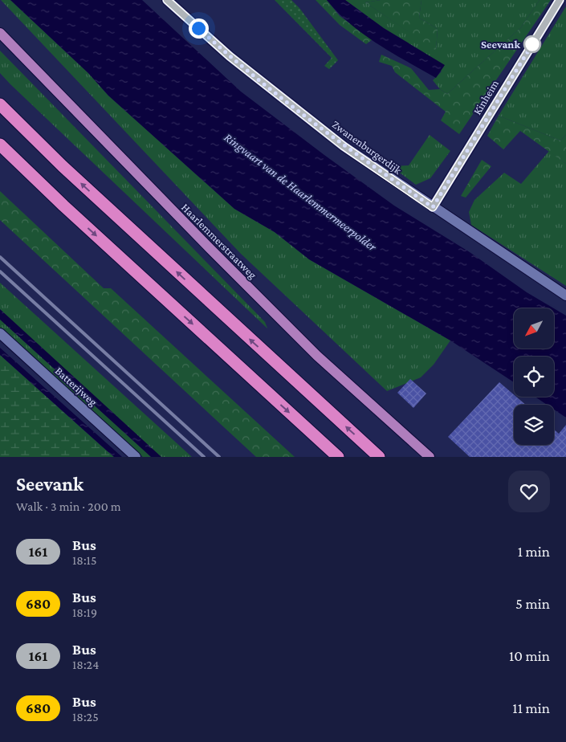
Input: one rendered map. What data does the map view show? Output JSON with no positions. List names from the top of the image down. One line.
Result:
{"streets":{"main road":["Haarlemmerstraatweg"],"street":["Kinheim","Zwanenburgerdijk","Batterijweg"]},"crossings":[["Kinheim","Zwanenburgerdijk"]],"water":["Ringvaart van de Haarlemmermeerpolder"],"places":["Seevank"],"lines":["bus line 161"],"north":"bottom left","page":{"heading":["Seevank","Walk · 3 min · 200 m"],"list":[{"mark":"161","name":"Bus","note":"18:15","value":"1 min"},{"mark":"680","name":"Bus","note":"18:19","value":"5 min"},{"mark":"161","name":"Bus","note":"18:24","value":"10 min"},{"mark":"680","name":"Bus","note":"18:25","value":"11 min"}]}}
